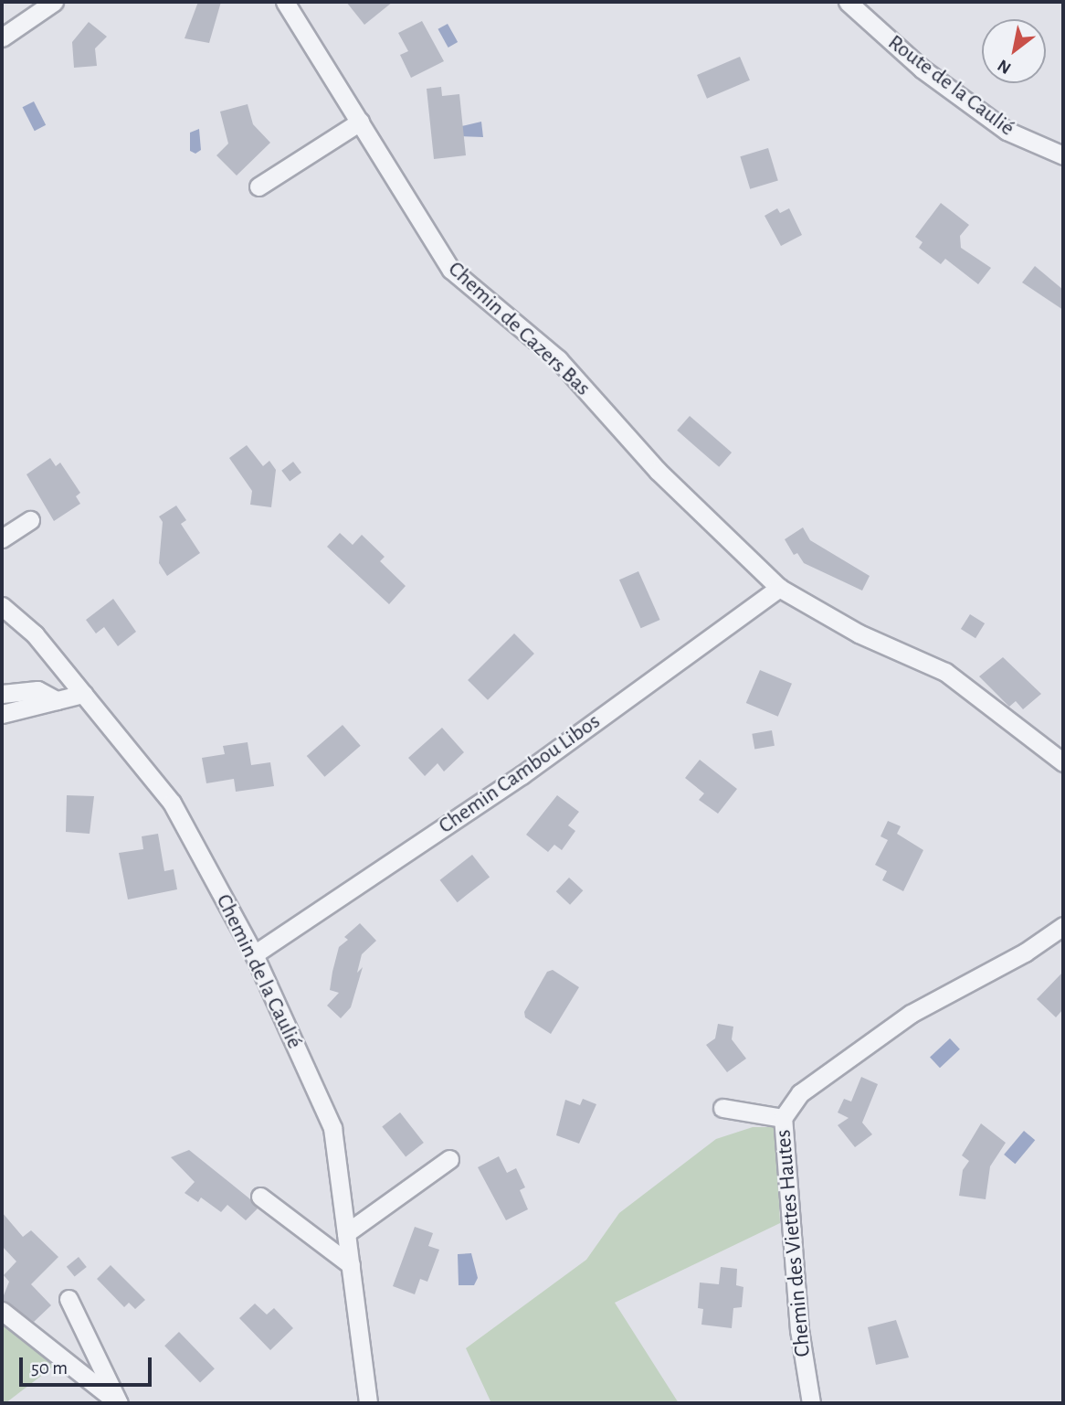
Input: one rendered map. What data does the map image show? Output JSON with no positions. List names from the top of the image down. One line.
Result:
{"streets":{"street":["Route de la Caulié","Chemin de Cazers Bas","Chemin Cambou Libos","Chemin de la Caulié","Chemin des Viettes Hautes"]},"crossings":[["Chemin de Cazers Bas","Chemin Cambou Libos"],["Chemin Cambou Libos","Chemin de la Caulié"]],"scale_bar":"50 m","north":"bottom left"}
